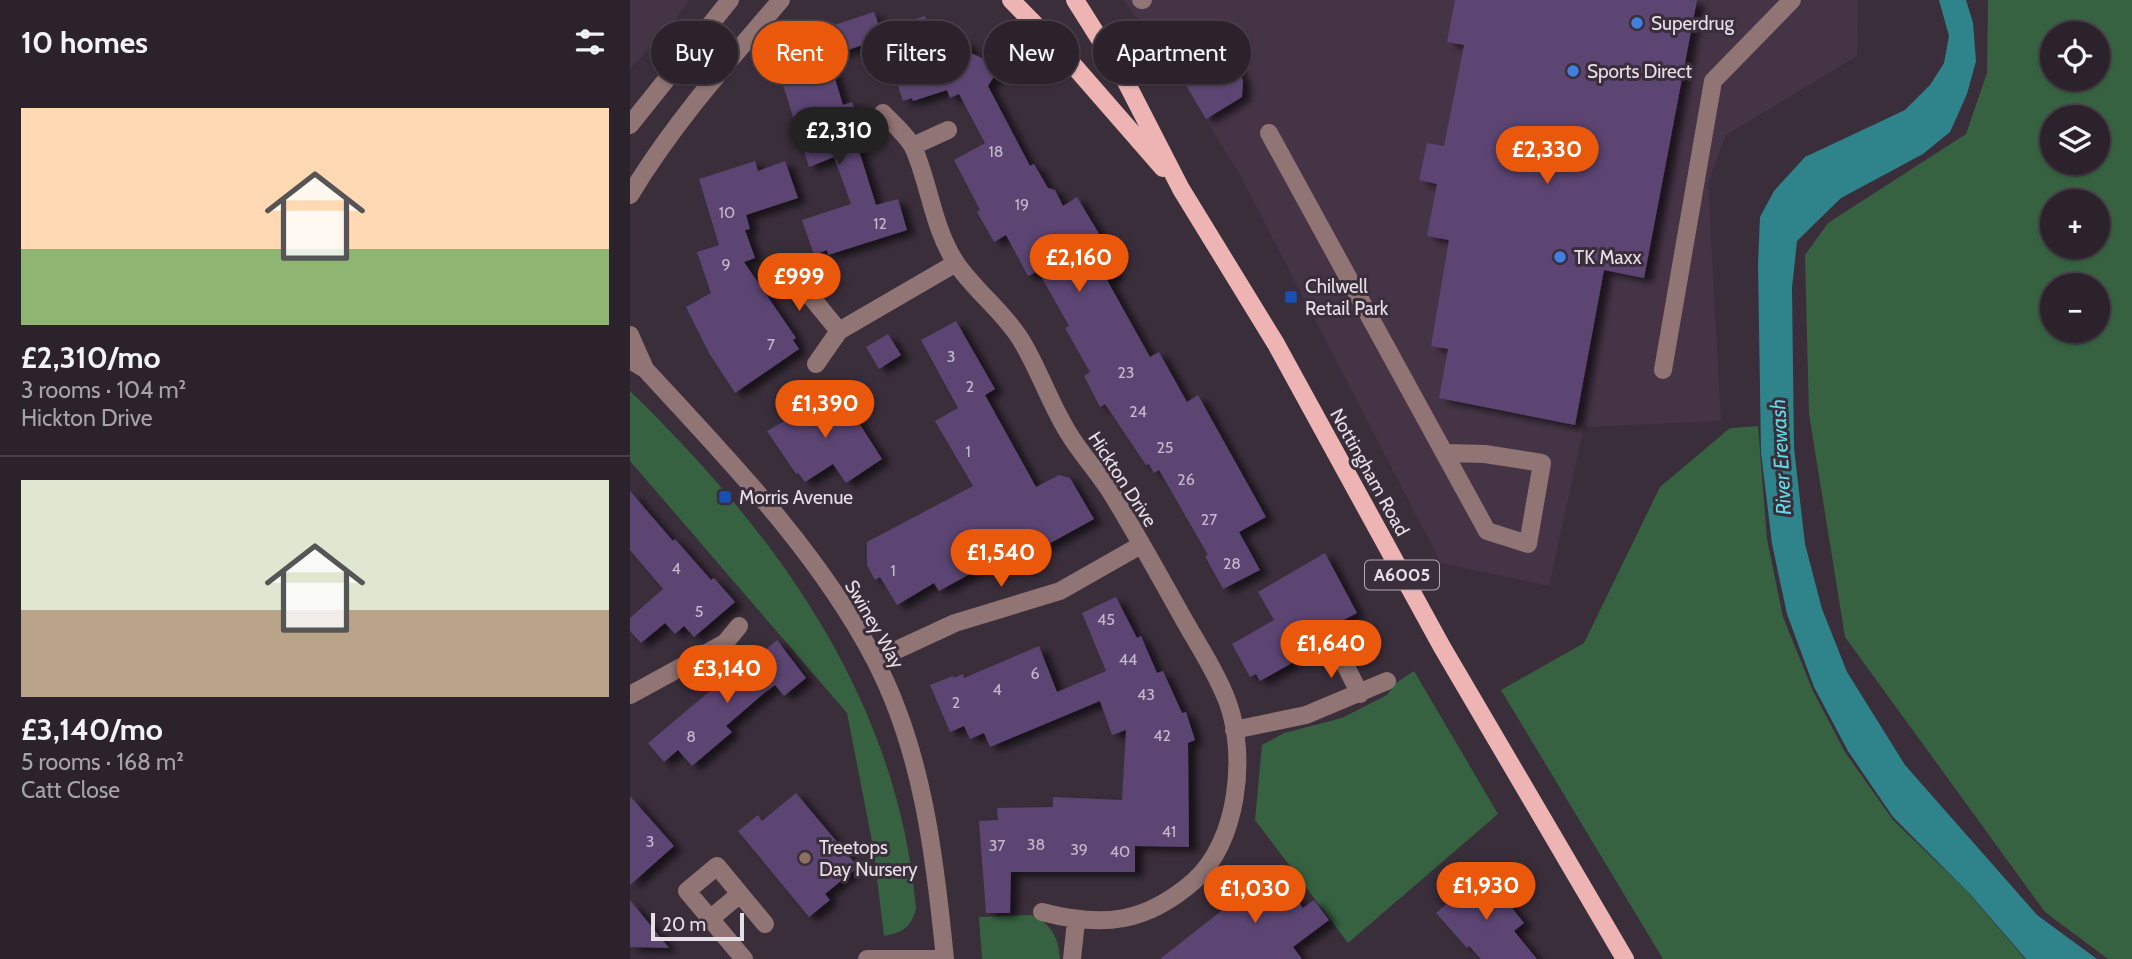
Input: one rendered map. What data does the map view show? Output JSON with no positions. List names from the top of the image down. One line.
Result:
{"streets":{"main road":["Nottingham Road","A6005"],"street":["Hickton Drive","Swiney Way"]},"water":["River Erewash"],"places":{"other":["Superdrug","Sports Direct","TK Maxx","Treetops Day Nursery"],"transit":["Chilwell Retail Park","Morris Avenue"]},"house_numbers":["18","19","10","12","9","7","3","23","2","24","25","1","26","27","28","4","1","5","45","44","6","4","43","2","42","8","41","3","38","37","39","40"],"scale_bar":"20 m","page":{"heading":"10 homes","map_buttons":["+","−"],"chip":["Buy","Rent","Filters","New","Apartment"],"list":[{"name":"£2,310/mo","note":"3 rooms · 104 m² · Hickton Drive"},{"name":"£3,140/mo","note":"5 rooms · 168 m² · Catt Close"}],"price":["£2,310","£2,330","£2,160","£999","£1,390","£1,540","£1,640","£3,140","£1,930","£1,030"],"scale":"20 m"}}
